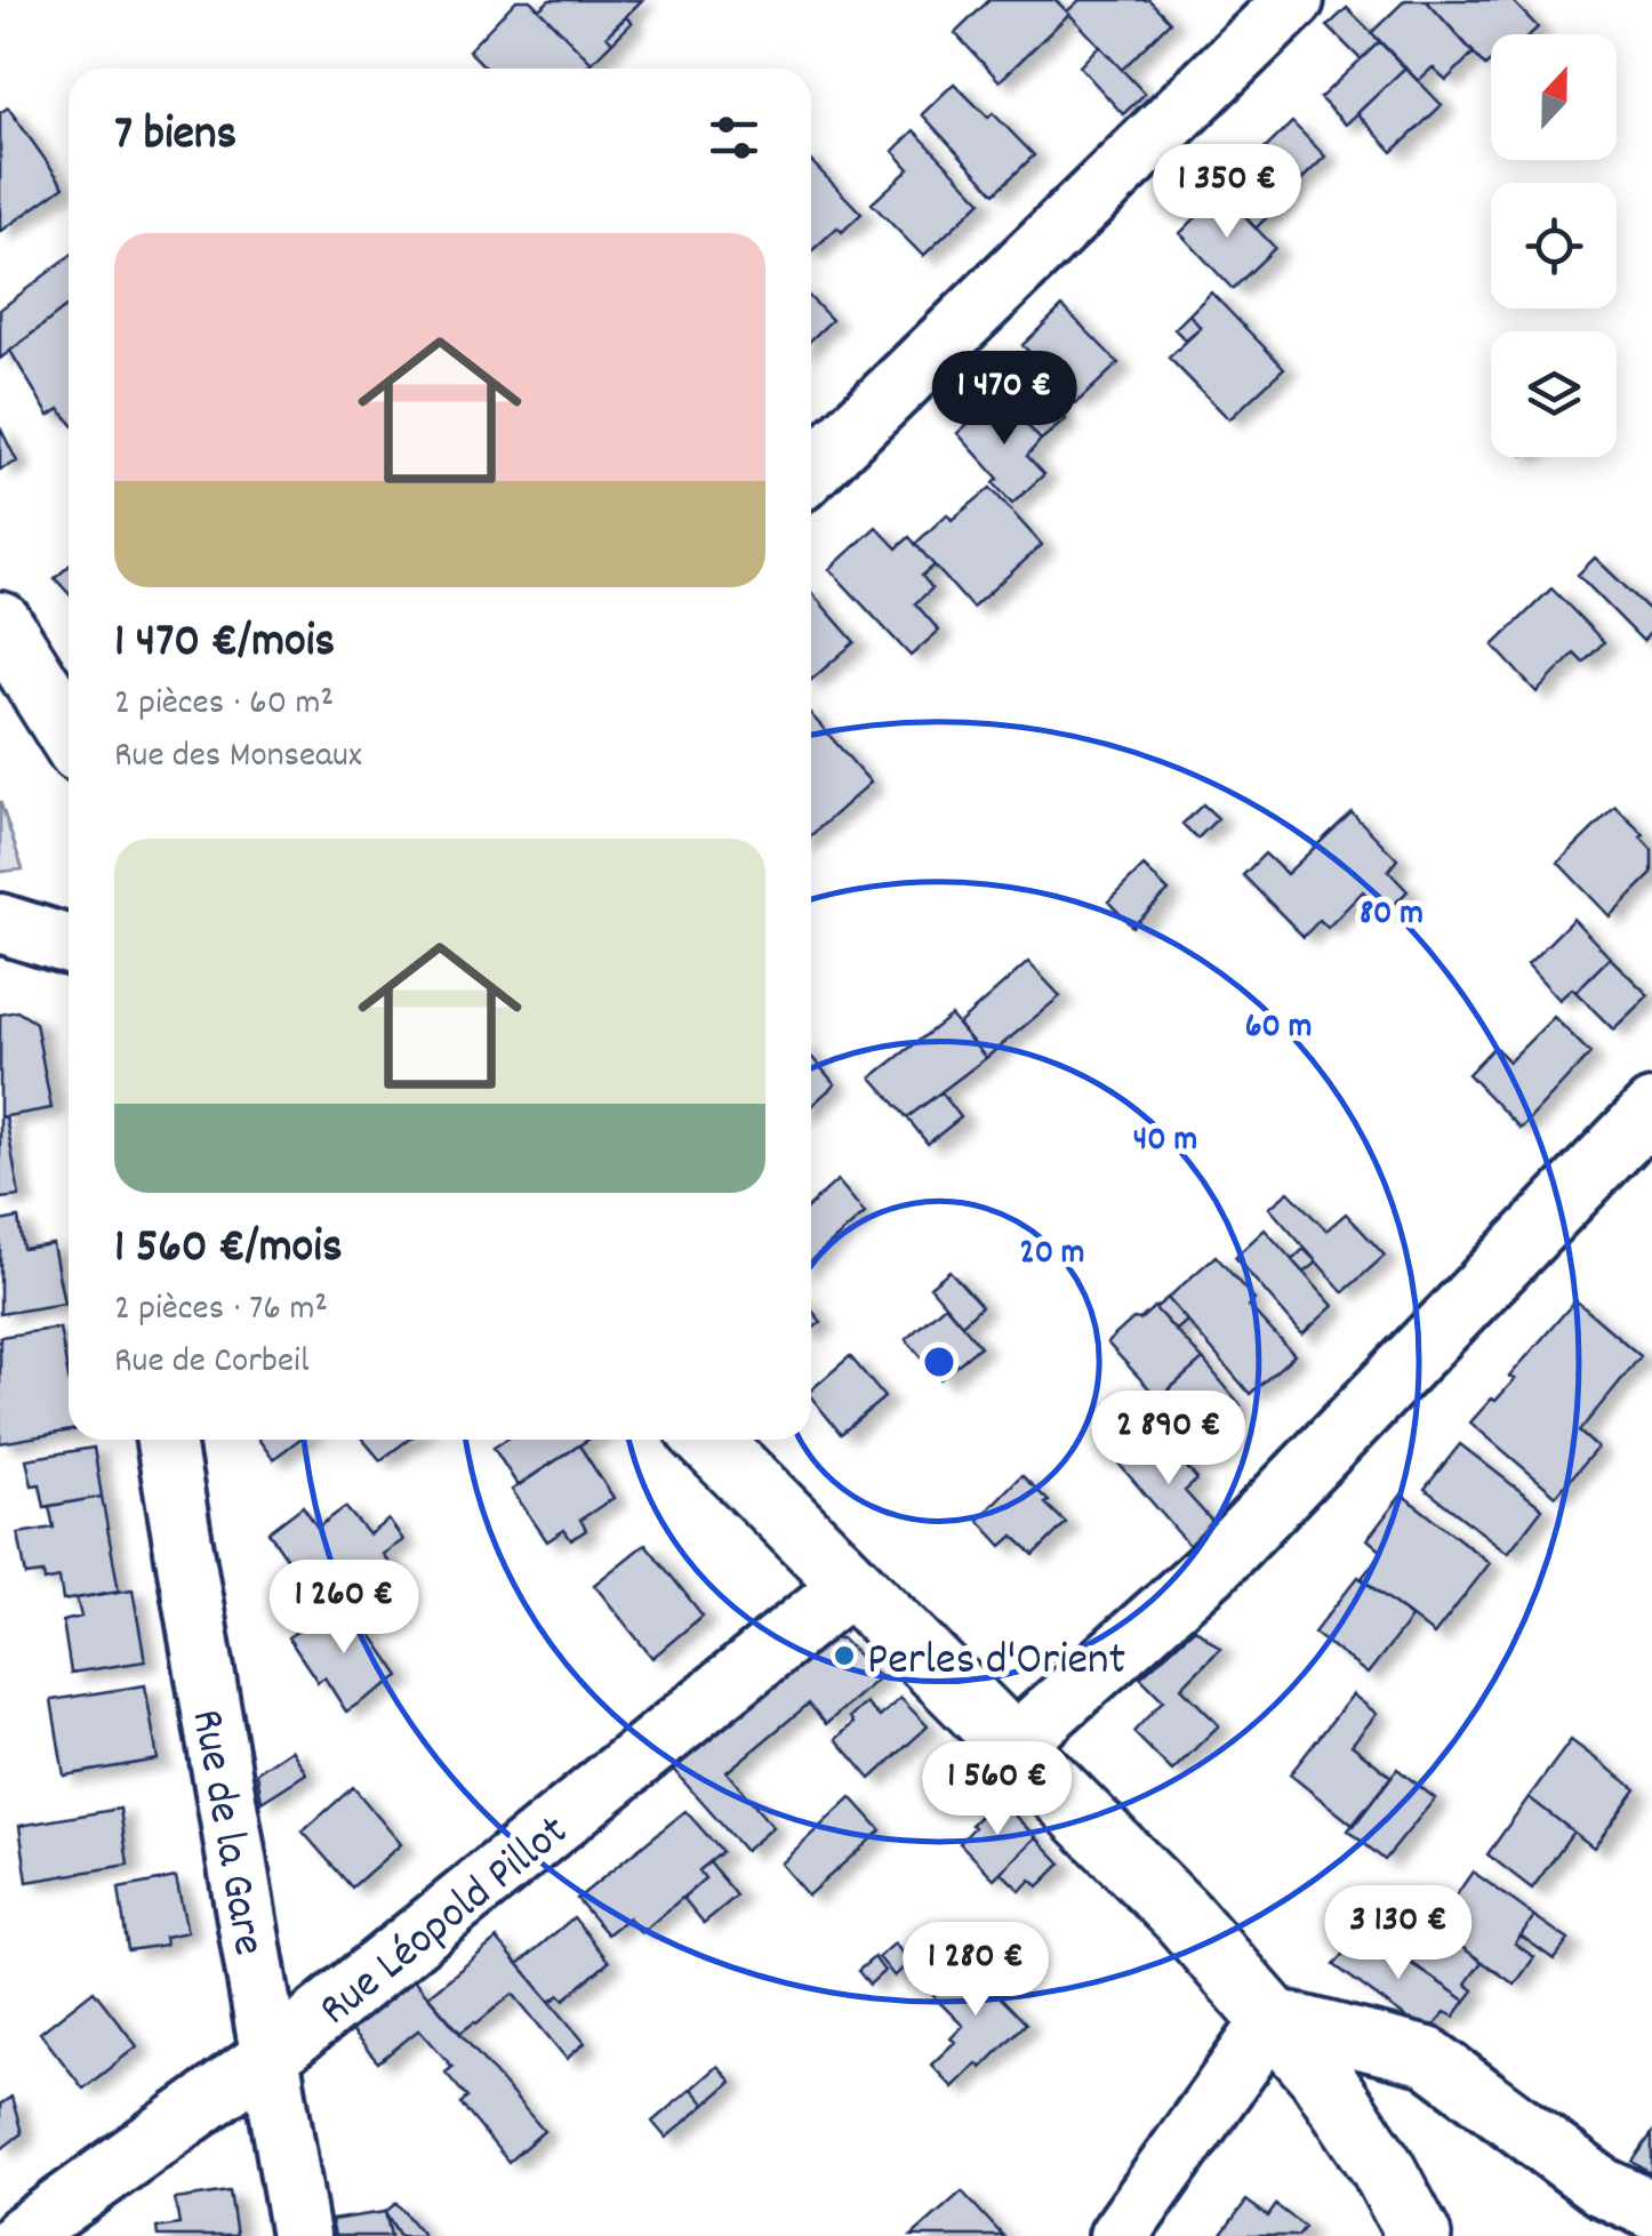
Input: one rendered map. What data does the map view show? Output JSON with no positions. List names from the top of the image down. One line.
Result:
{"streets":{"street":["Rue de la Gare","Rue Léopold Pillot"]},"crossings":[["Rue de la Gare","Rue Léopold Pillot"]],"places":["Perles d'Orient"],"north":"top","page":{"heading":"7 biens","price":["1 350 €","1 470 €","2 890 €","1 260 €","1 560 €","3 130 €","1 280 €"],"list":[{"name":"1 470 €/mois","note":"2 pièces · 60 m² · Rue des Monseaux"},{"name":"1 560 €/mois","note":"2 pièces · 76 m² · Rue de Corbeil"}]},"rings":["80 m","60 m","40 m","20 m"]}
